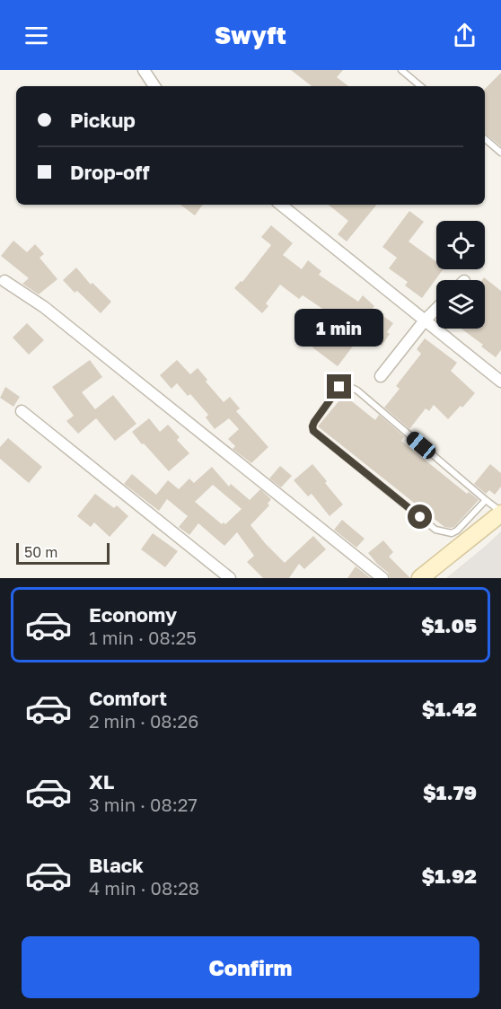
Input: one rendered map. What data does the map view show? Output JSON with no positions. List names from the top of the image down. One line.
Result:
{"scale_bar":"50 m","page":{"header":"Swyft","banner":["Pickup","Drop-off"],"bubble":"1 min","scale":"50 m","list":[{"name":"Economy","note":"1 min · 08:25","value":"$1.05"},{"name":"Comfort","note":"2 min · 08:26","value":"$1.42"},{"name":"XL","note":"3 min · 08:27","value":"$1.79"},{"name":"Black","note":"4 min · 08:28","value":"$1.92"}],"buttons":"Confirm"}}
